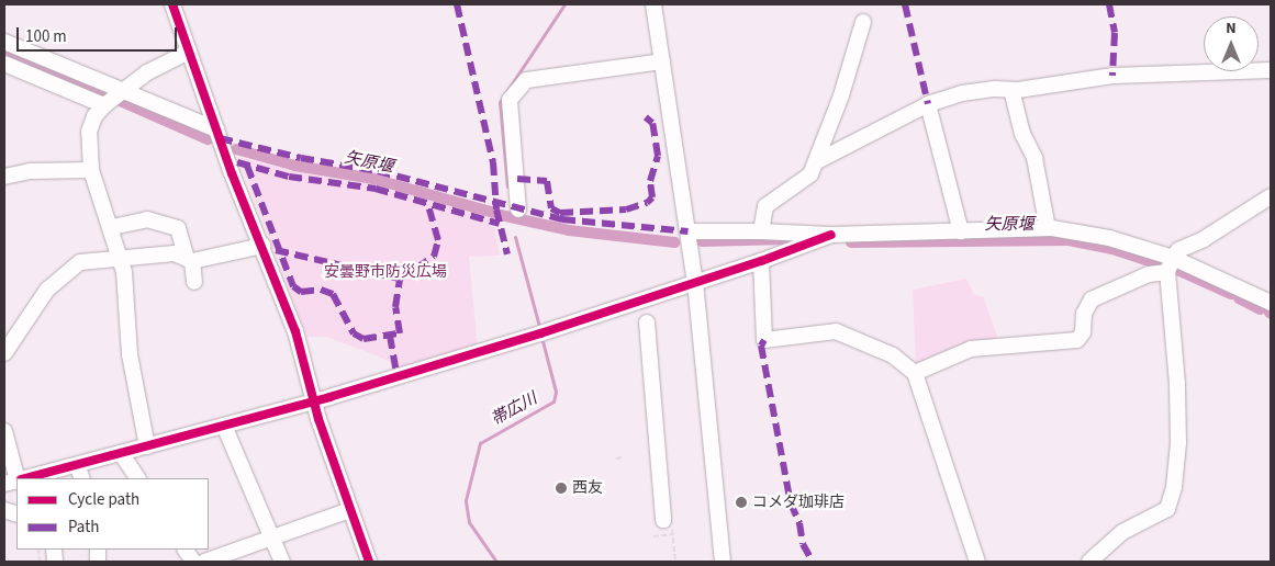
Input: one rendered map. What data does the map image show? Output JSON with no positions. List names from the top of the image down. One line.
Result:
{"water":["矢原堰","帯広川"],"parks":["安曇野市防災広場"],"places":["西友","コメダ珈琲店"],"legend":["Cycle path","Path"],"scale_bar":"100 m","north":"top"}
